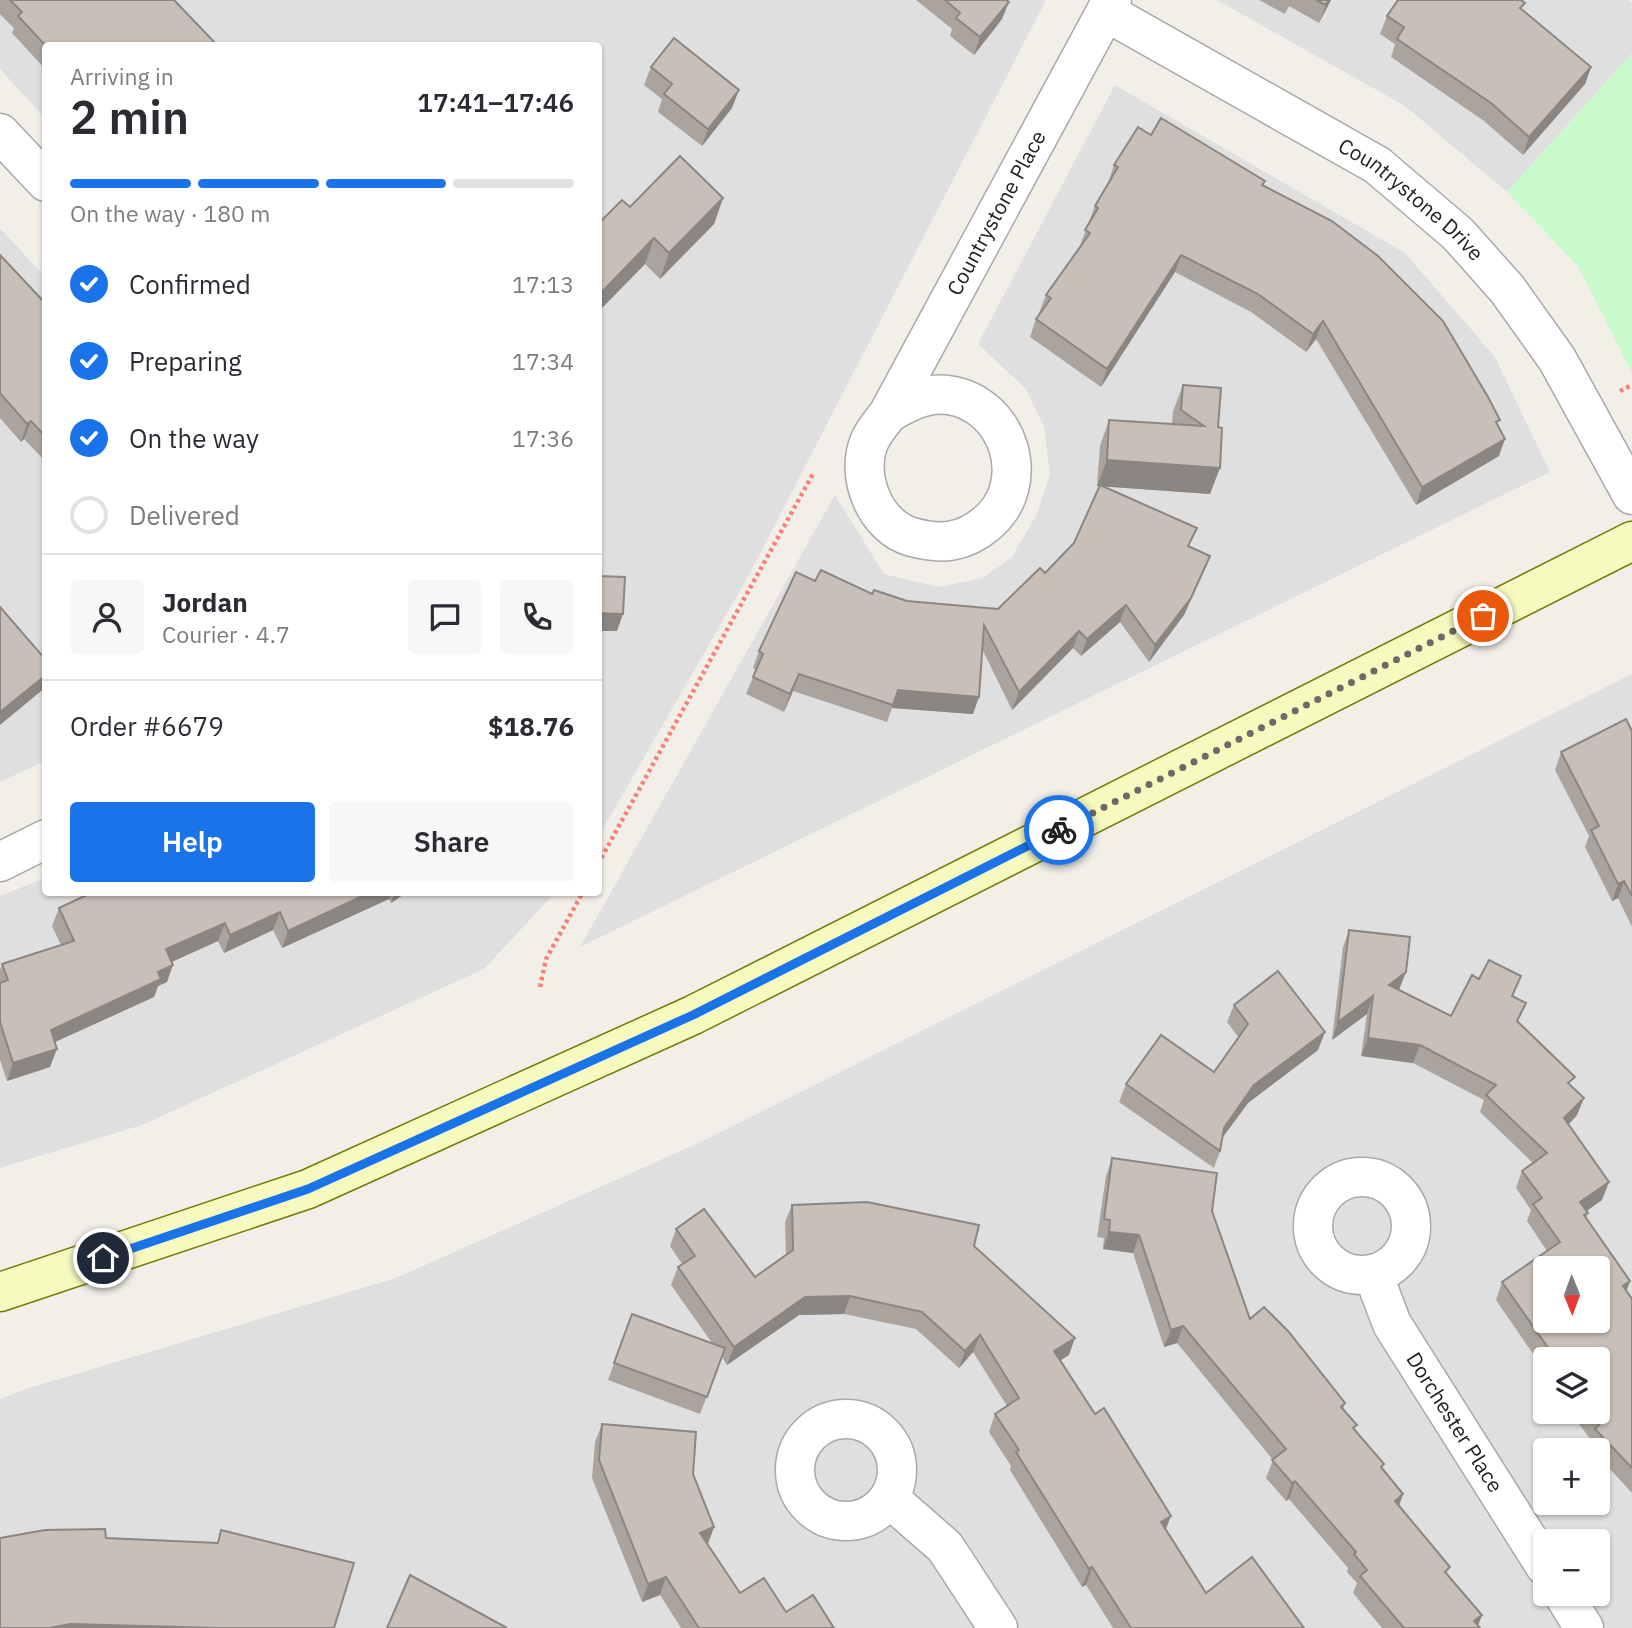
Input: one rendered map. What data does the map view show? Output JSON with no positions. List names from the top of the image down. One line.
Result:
{"streets":{"street":["Countrystone Drive","Countrystone Place","Dorchester Place"]},"crossings":[["Countrystone Drive","Countrystone Place"]],"north":"bottom","page":{"heading":["2 min","Arriving in","17:41–17:46"],"panel":["Jordan","Courier · 4.7","Order #6679","$18.76"],"bar":"On the way · 180 m","list":[["Confirmed","17:13"],["Preparing","17:34"],["On the way","17:36"],"Delivered"],"buttons":["Help","Share"],"map_buttons":["+","−"]}}
